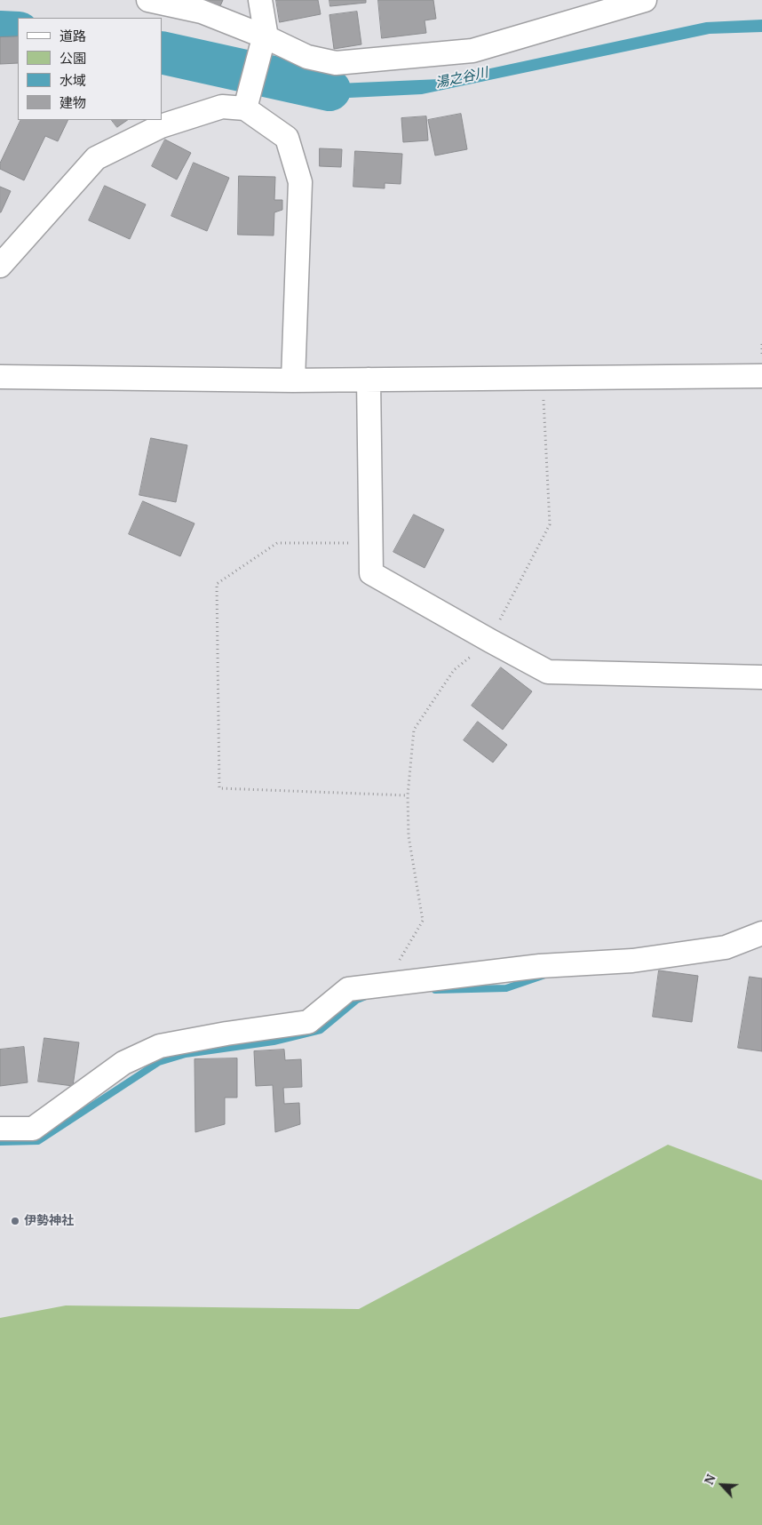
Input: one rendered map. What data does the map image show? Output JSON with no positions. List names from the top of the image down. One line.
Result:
{"water":["湯之谷川"],"places":["伊勢神社"],"legend":["道路","公園","水域","建物"],"north":"top left"}
